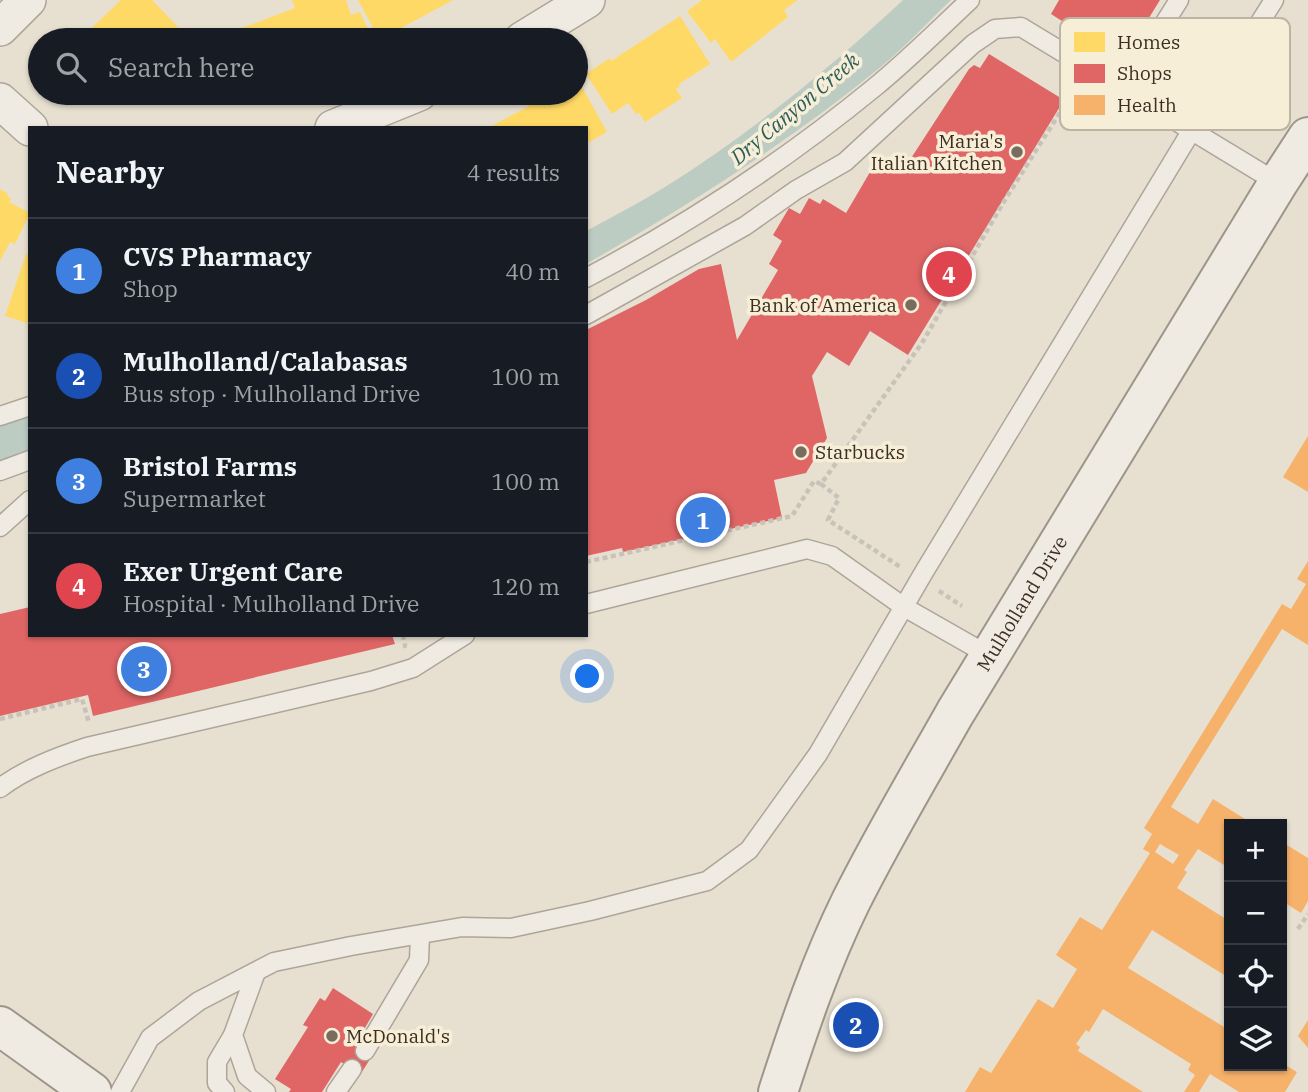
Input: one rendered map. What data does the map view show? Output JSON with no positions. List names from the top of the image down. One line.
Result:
{"streets":{"main road":["Mulholland Drive"]},"water":["Dry Canyon Creek"],"places":["Maria's Italian Kitchen","Bank of America","Starbucks","McDonald's"],"legend":["Homes","Shops","Health"],"page":{"search":"Search here","heading":["Nearby","4 results"],"list":[{"mark":"1","name":"CVS Pharmacy","note":"Shop","value":"40 m"},{"mark":"2","name":"Mulholland/Calabasas","note":"Bus stop · Mulholland Drive","value":"100 m"},{"mark":"3","name":"Bristol Farms","note":"Supermarket","value":"100 m"},{"mark":"4","name":"Exer Urgent Care","note":"Hospital · Mulholland Drive","value":"120 m"}],"pins":["4","1","3","2"],"map_buttons":["+","−"]}}
